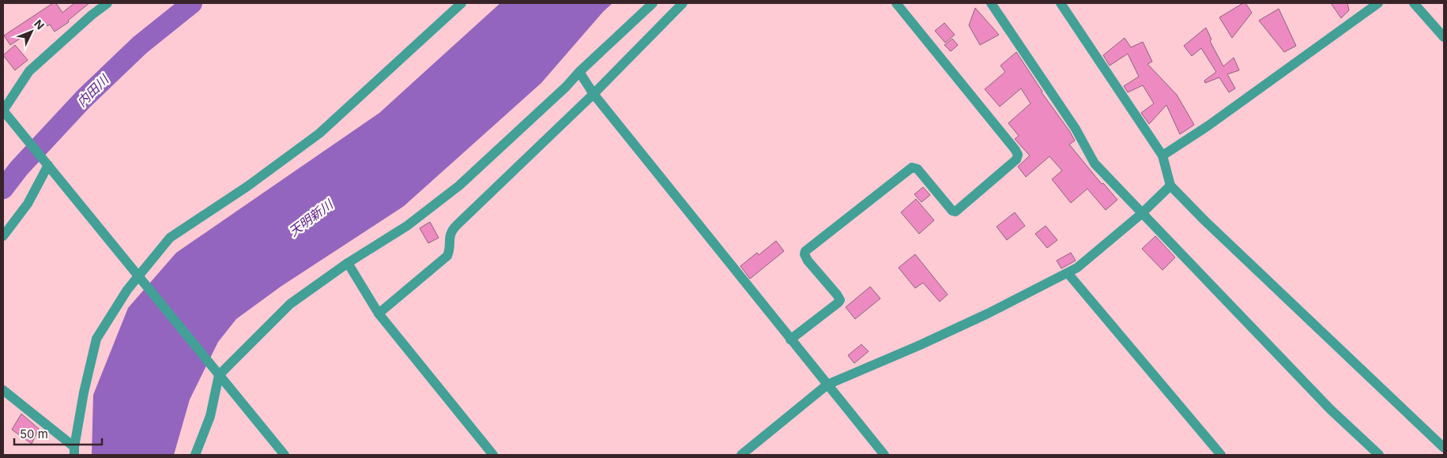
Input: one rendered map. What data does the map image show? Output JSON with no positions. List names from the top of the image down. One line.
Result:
{"water":["内田川","天明新川"],"scale_bar":"50 m","north":"top right"}
